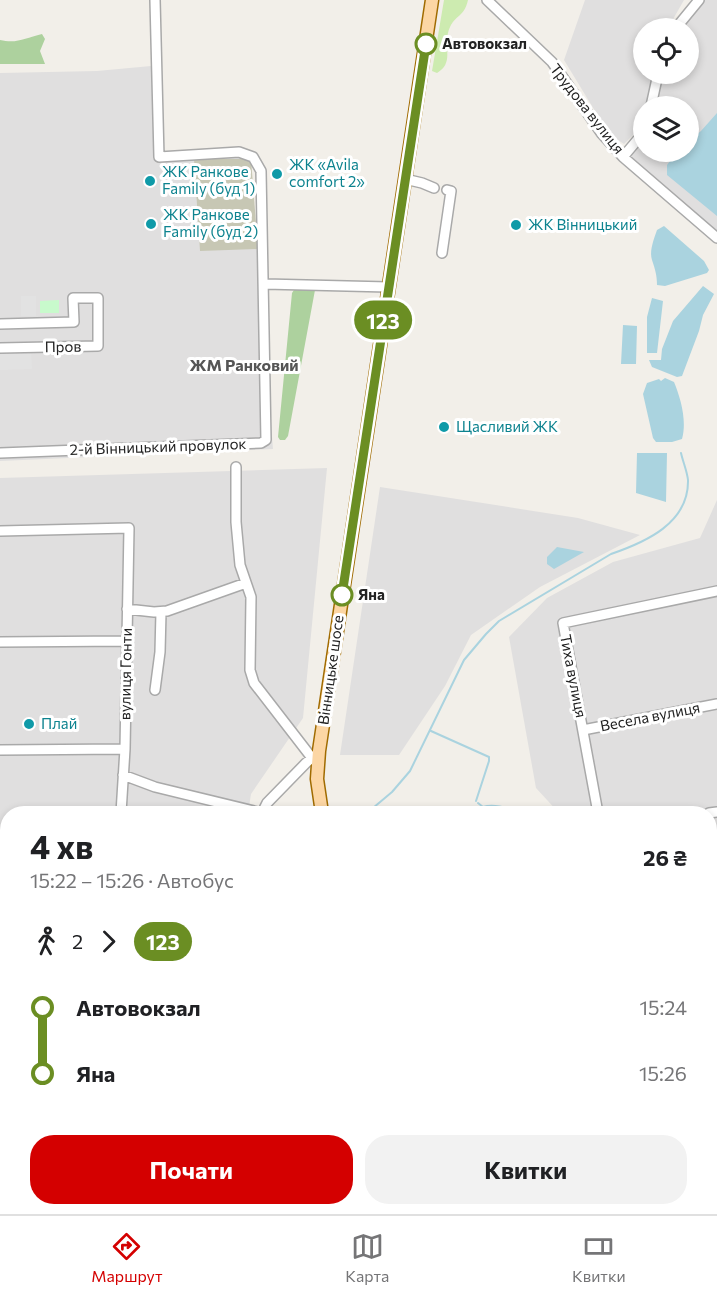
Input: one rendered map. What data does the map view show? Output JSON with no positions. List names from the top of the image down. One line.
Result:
{"streets":{"main road":["Вінницьке шосе"],"street":["Трудова вулиця","Пров","2-й Вінницький провулок","вулиця Гонти","Тиха вулиця","Весела вулиця"]},"crossings":[["Тиха вулиця","Весела вулиця"]],"districts":["ЖМ Ранковий"],"places":["Автовокзал","ЖК «Avila comfort 2»","ЖК Ранкове Family (буд 1)","ЖК Ранкове Family (буд 2)","ЖК Вінницький","Щасливий ЖК","Яна","Плай"],"lines":["bus line 123"],"page":{"on_map":"123","heading":["4 хв","15:22 – 15:26 · Автобус","26 ₴"],"legs":["2","123"],"list":[{"name":"Автовокзал","value":"15:24"},{"name":"Яна","value":"15:26"}],"buttons":["Почати","Квитки"],"tabs":["Маршрут","Карта","Квитки"]}}
